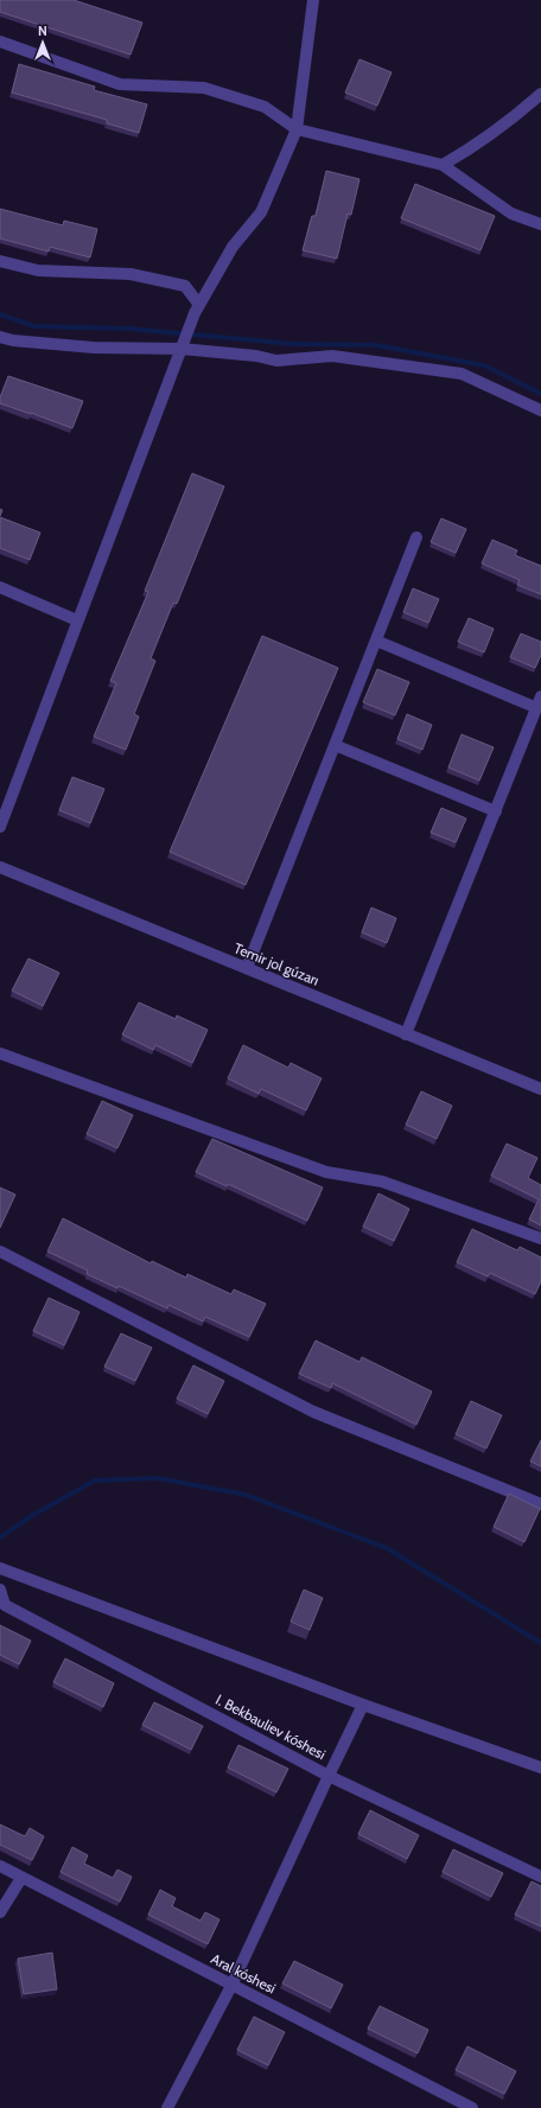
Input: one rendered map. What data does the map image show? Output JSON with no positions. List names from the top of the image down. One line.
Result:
{"streets":{"street":["Temir jol gúzarı","I. Bekbauliev kóshesi","Aral kóshesi"]},"north":"top"}
